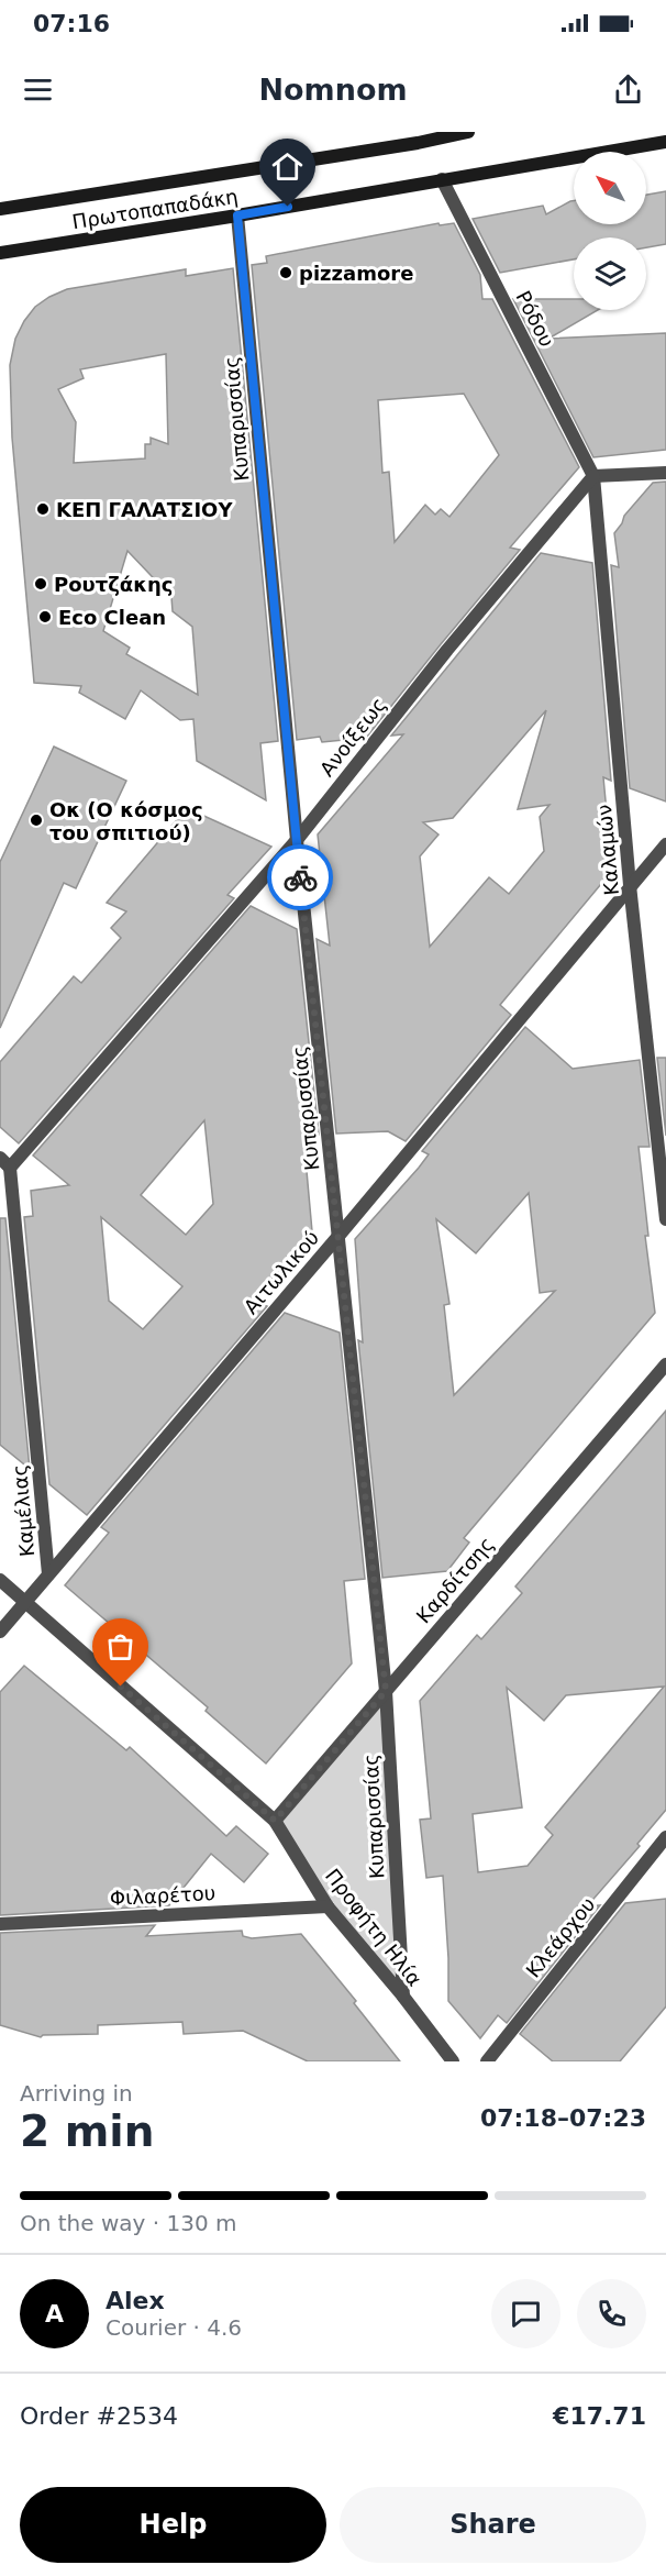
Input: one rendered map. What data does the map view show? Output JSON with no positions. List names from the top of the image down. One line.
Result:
{"streets":{"main road":["Πρωτοπαπαδάκη"],"street":["Ρόδου","Κυπαρισσίας","Ανοίξεως","Καλαμών","Αιτωλικού","Καμέλιας","Καρδίτσης","Φιλαρέτου","Προφήτη Ηλία","Κλεάρχου"]},"crossings":[["Πρωτοπαπαδάκη","Ρόδου"],["Πρωτοπαπαδάκη","Κυπαρισσίας"],["Ρόδου","Ανοίξεως"],["Ρόδου","Καλαμών"],["Κυπαρισσίας","Ανοίξεως"],["Κυπαρισσίας","Αιτωλικού"],["Κυπαρισσίας","Καρδίτσης"],["Κυπαρισσίας","Προφήτη Ηλία"],["Ανοίξεως","Καλαμών"],["Ανοίξεως","Καμέλιας"],["Καλαμών","Αιτωλικού"],["Αιτωλικού","Καμέλιας"],["Αιτωλικού","Προφήτη Ηλία"],["Καρδίτσης","Προφήτη Ηλία"],["Φιλαρέτου","Προφήτη Ηλία"]],"places":["pizzamore","ΚΕΠ ΓΑΛΑΤΣΙΟΥ","Ρουτζάκης","Eco Clean","Οκ (Ο κόσμος του σπιτιού)"],"north":"top left","page":{"status":"07:16","header":"Nomnom","heading":["2 min","Arriving in","07:18–07:23"],"panel":["Alex","Courier · 4.6","Order #2534","€17.71"],"bar":"On the way · 130 m","round":"A","buttons":["Help","Share"]}}
